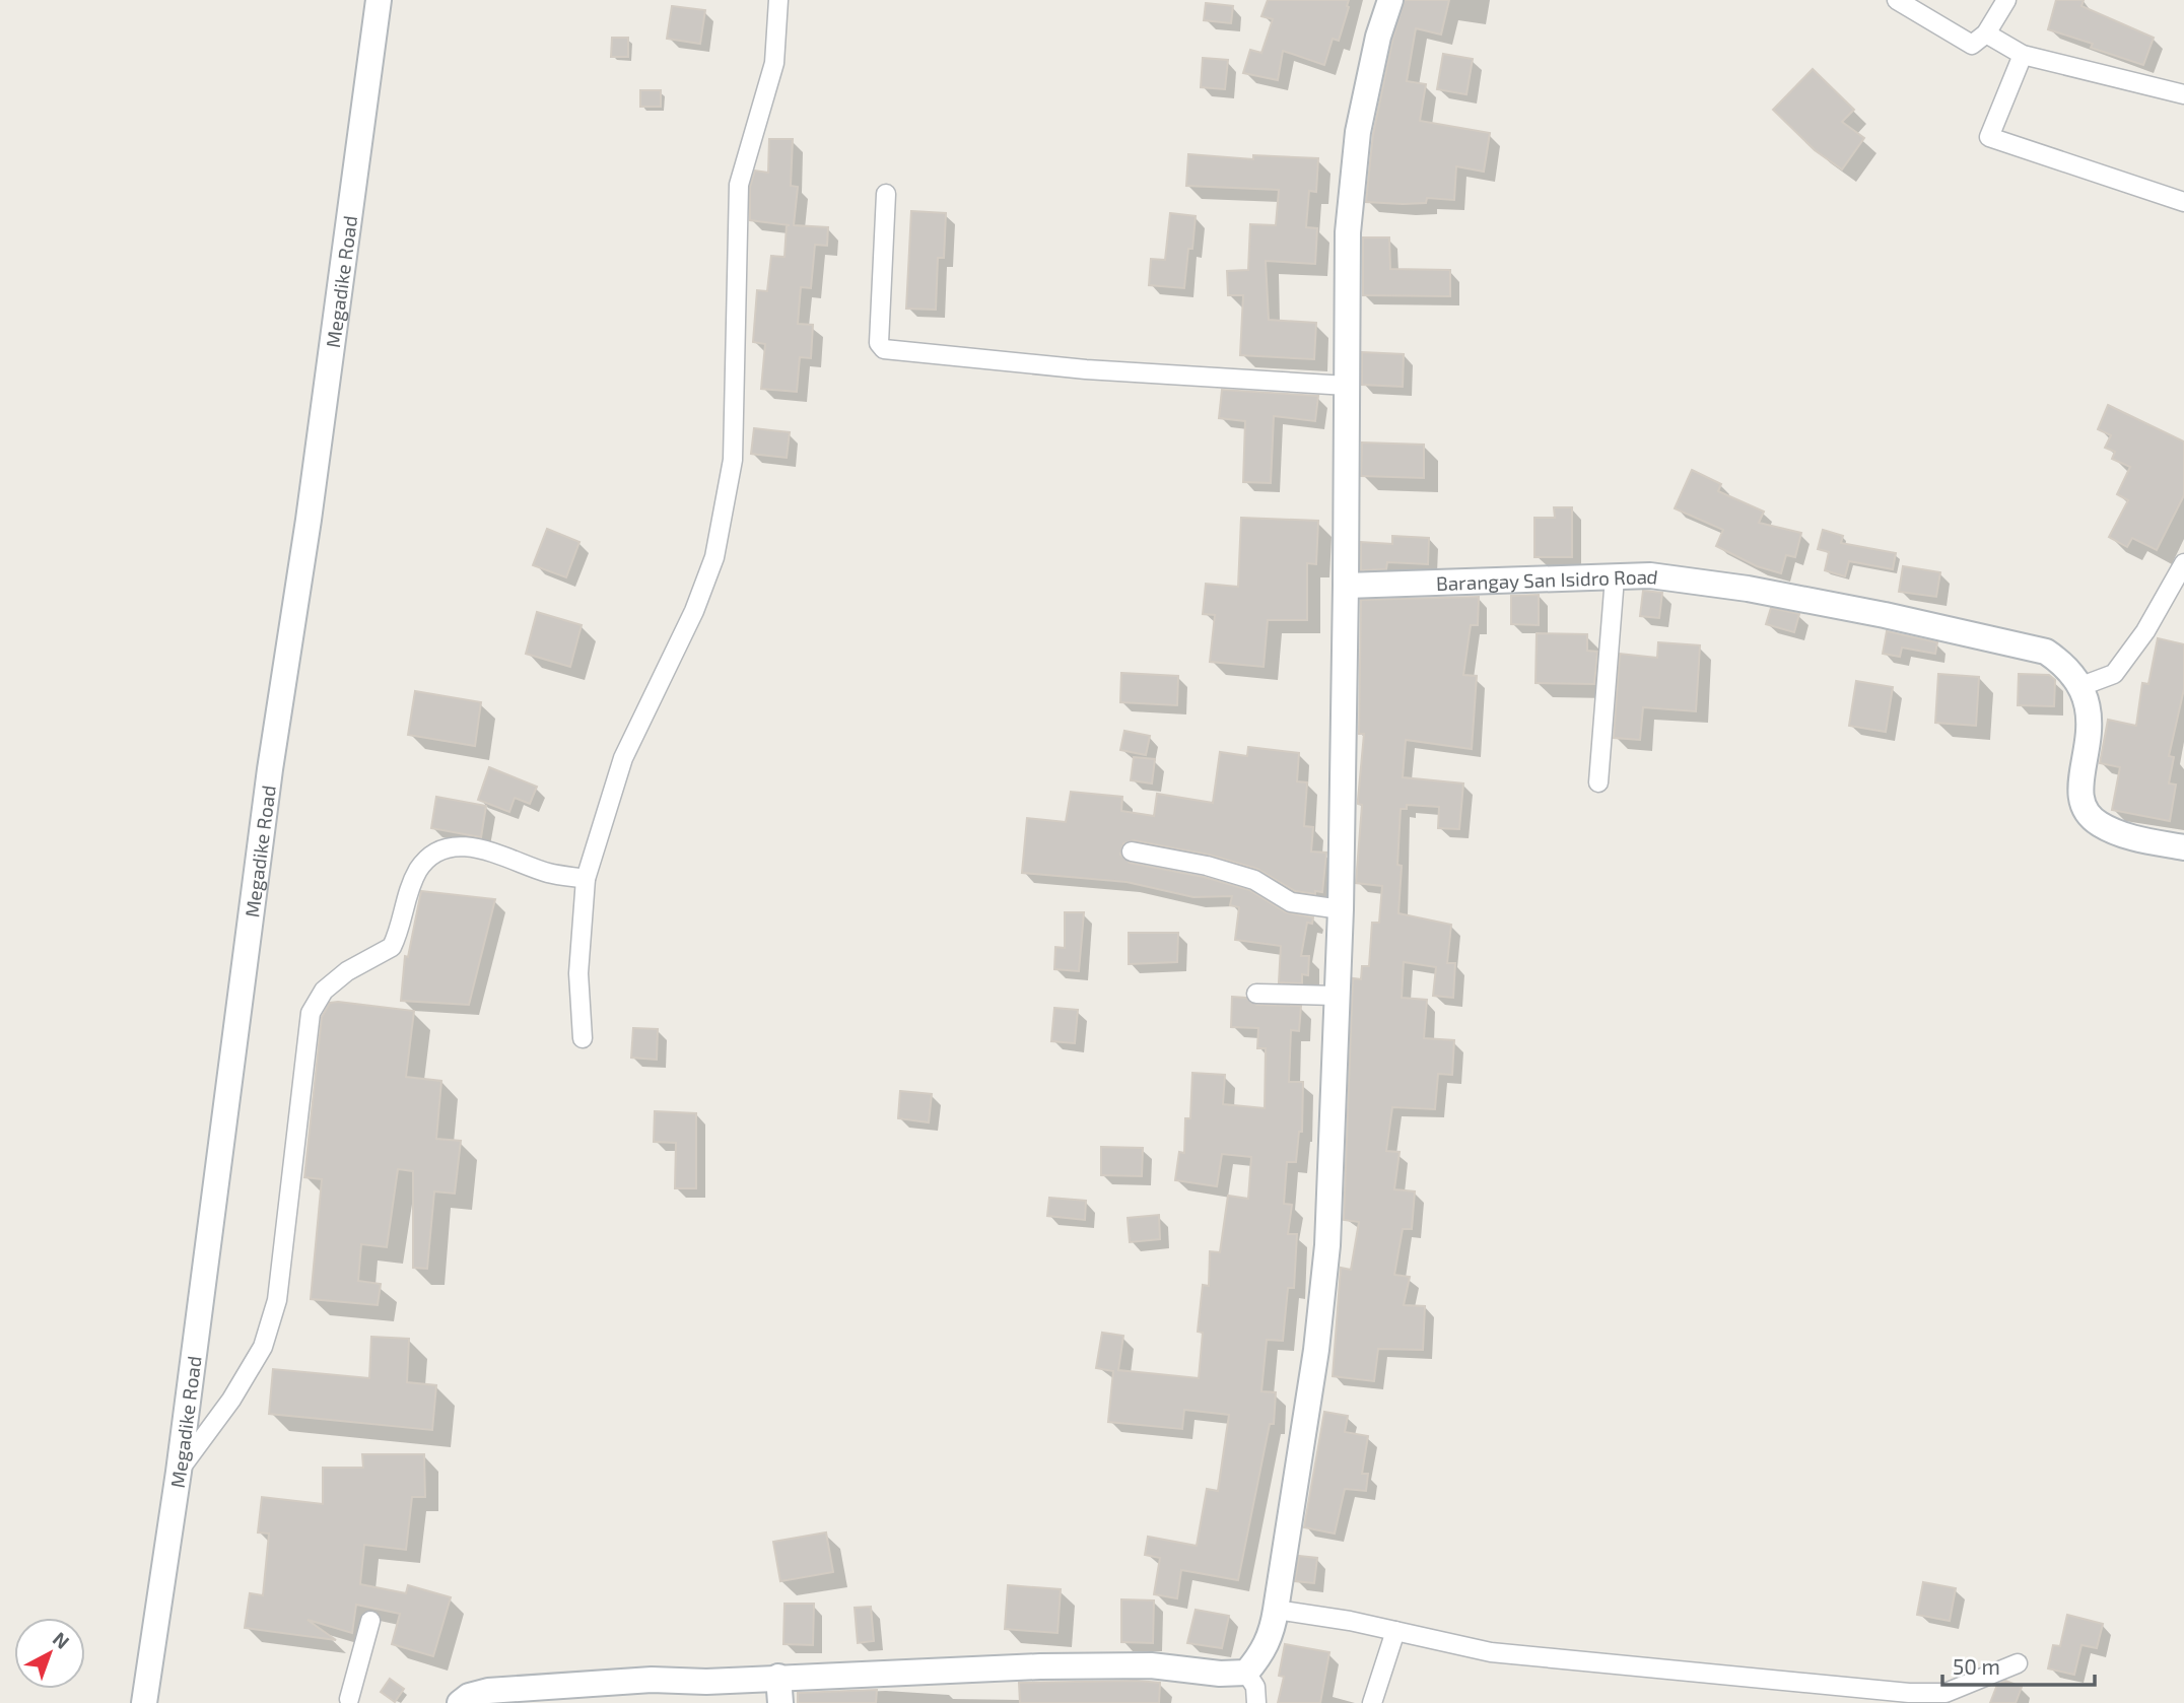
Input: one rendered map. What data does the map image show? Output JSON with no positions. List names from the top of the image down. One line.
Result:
{"streets":{"street":["Megadike Road","Barangay San Isidro Road"]},"scale_bar":"50 m","north":"top right"}
